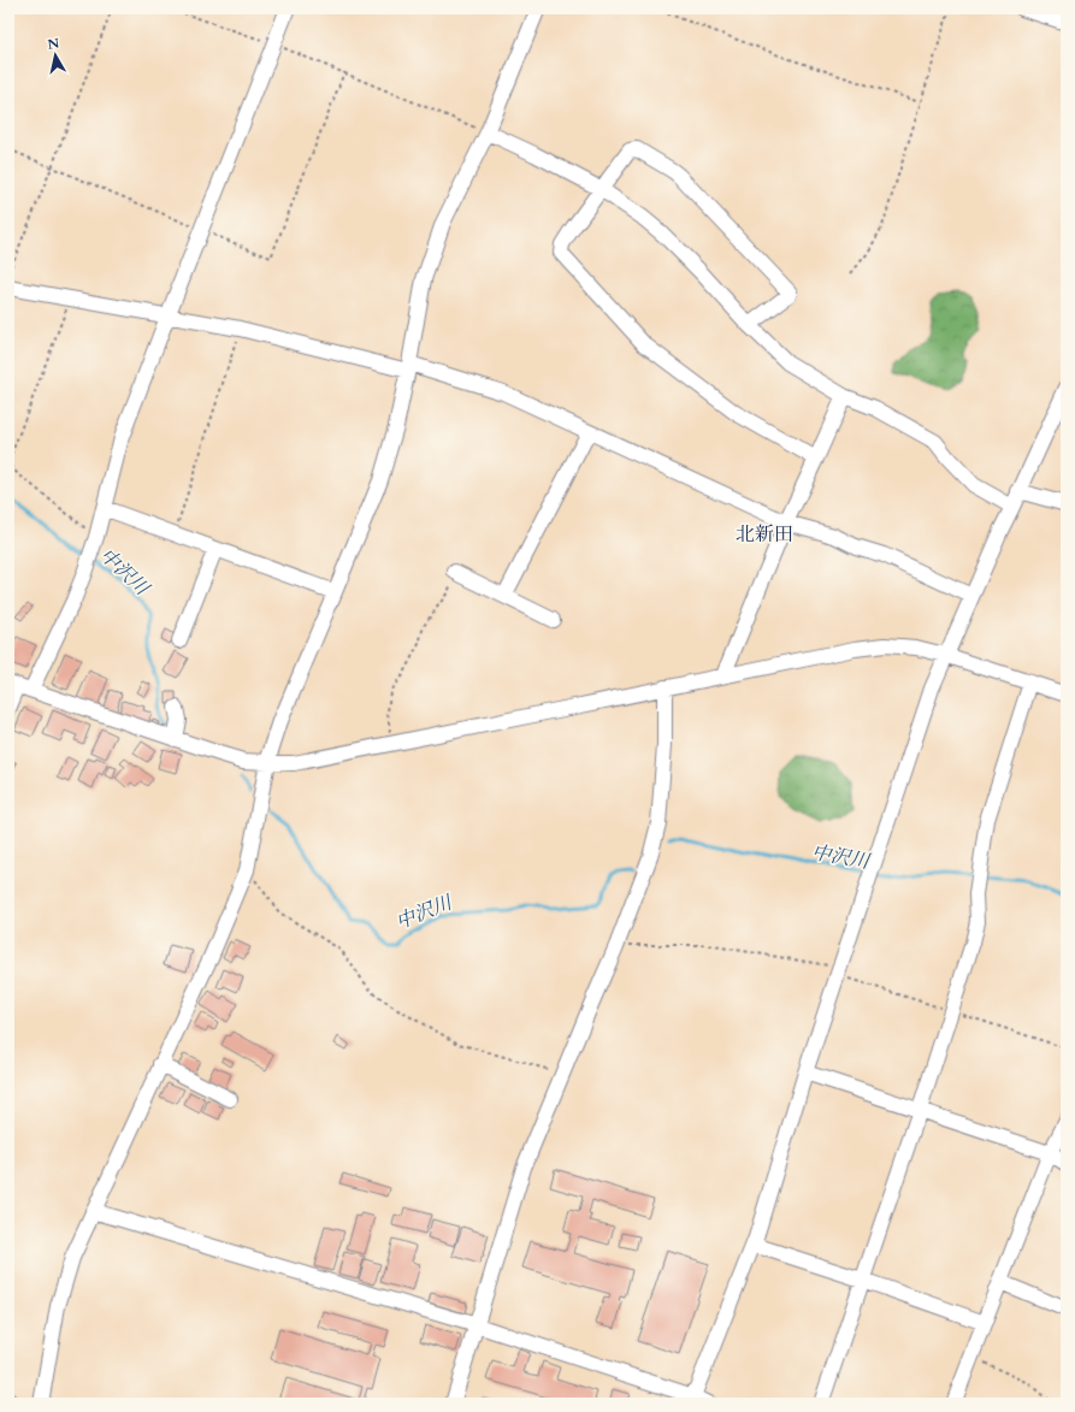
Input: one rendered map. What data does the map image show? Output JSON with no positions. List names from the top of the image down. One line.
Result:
{"districts":["北新田"],"water":["中沢川"],"north":"top"}
